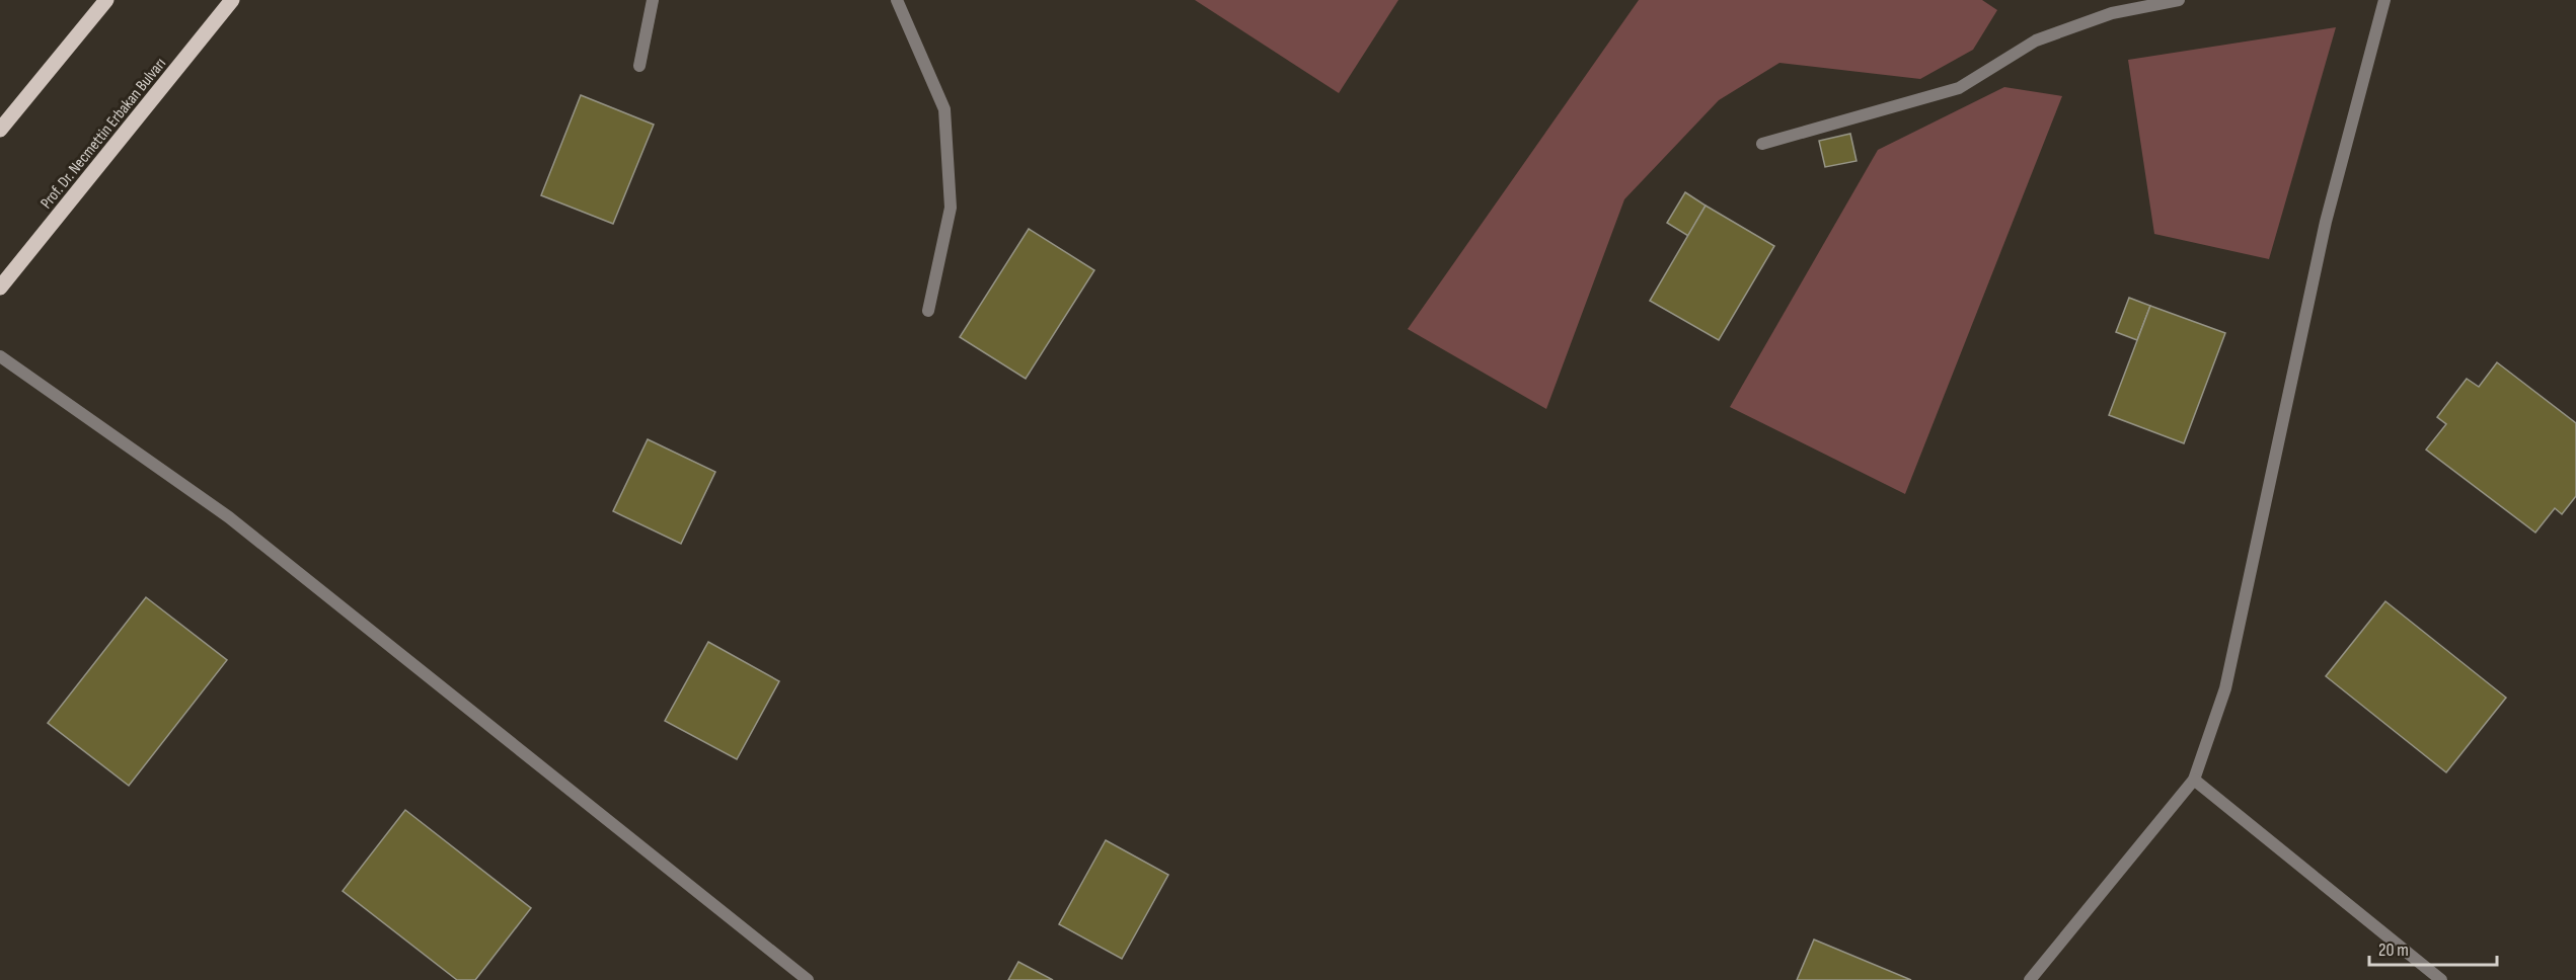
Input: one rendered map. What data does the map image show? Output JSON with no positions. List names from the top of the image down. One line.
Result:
{"streets":{"main road":["Prof. Dr. Necmettin Erbakan Bulvarı"]},"scale_bar":"20 m"}
